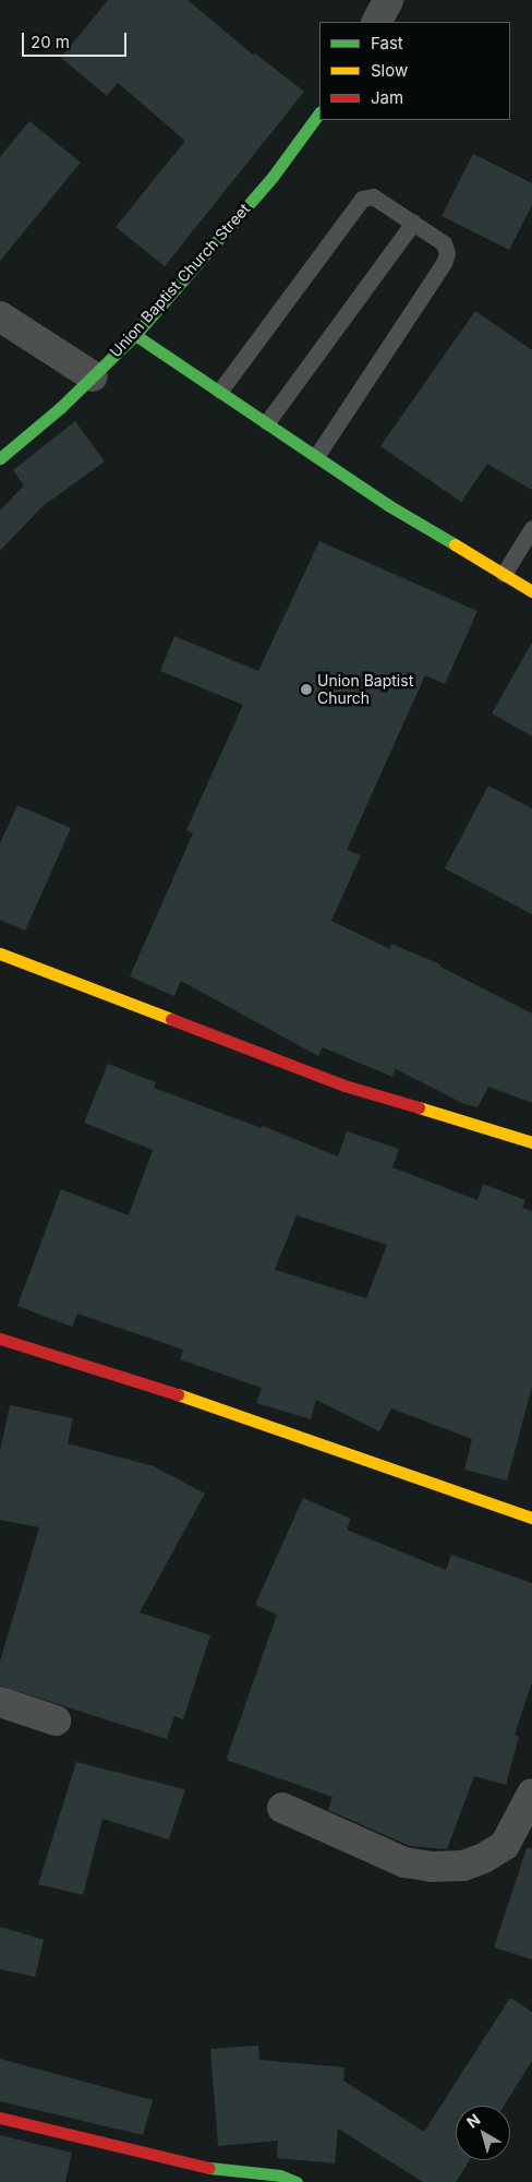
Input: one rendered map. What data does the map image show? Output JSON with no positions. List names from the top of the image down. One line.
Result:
{"streets":{"street":["Union Baptist Church Street"]},"places":["Union Baptist Church"],"legend":["Fast","Slow","Jam"],"scale_bar":"20 m","north":"top left"}
